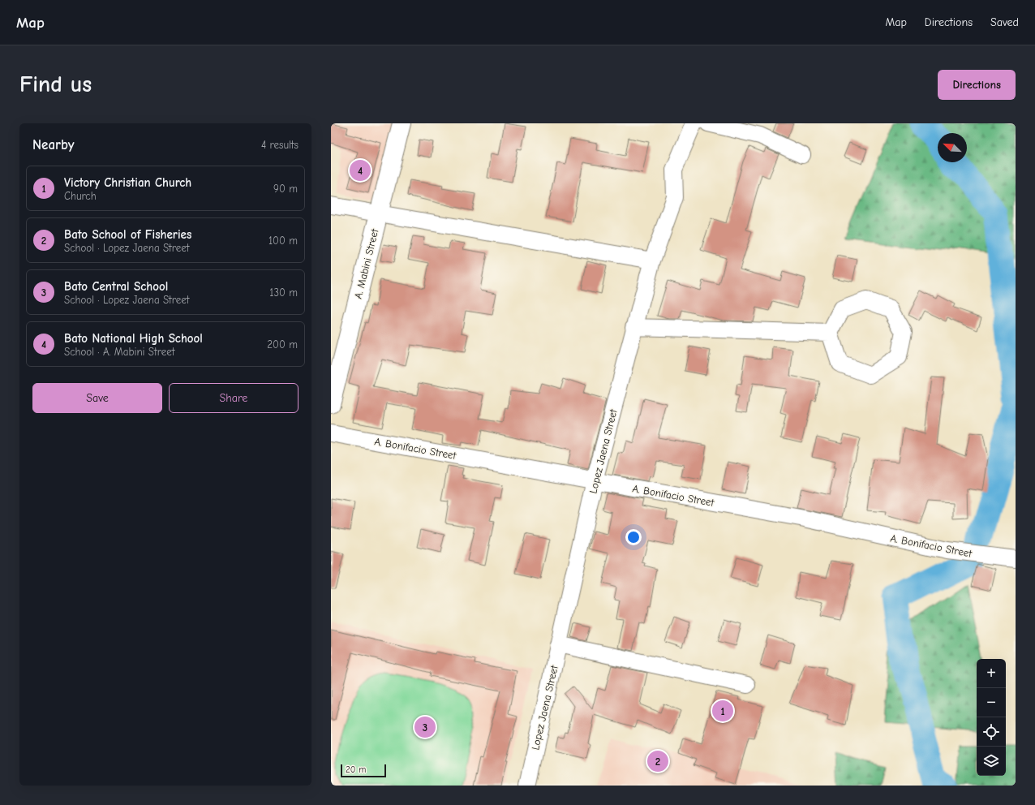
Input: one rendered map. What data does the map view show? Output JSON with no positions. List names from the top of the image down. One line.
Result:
{"streets":{"street":["A. Mabini Street","A. Bonifacio Street","Lopez Jaena Street"]},"crossings":[["A. Bonifacio Street","Lopez Jaena Street"]],"scale_bar":"20 m","north":"top left","page":{"header":"Map","nav":["Map","Directions","Saved"],"buttons":["Directions",["Save","Share"]],"title":"Find us","heading":["Nearby","4 results"],"pins":["4","1","3","2"],"list":[{"mark":"1","name":"Victory Christian Church","note":"Church","value":"90 m"},{"mark":"2","name":"Bato School of Fisheries","note":"School · Lopez Jaena Street","value":"100 m"},{"mark":"3","name":"Bato Central School","note":"School · Lopez Jaena Street","value":"130 m"},{"mark":"4","name":"Bato National High School","note":"School · A. Mabini Street","value":"200 m"}],"map_buttons":["+","−"],"scale":"20 m"}}
